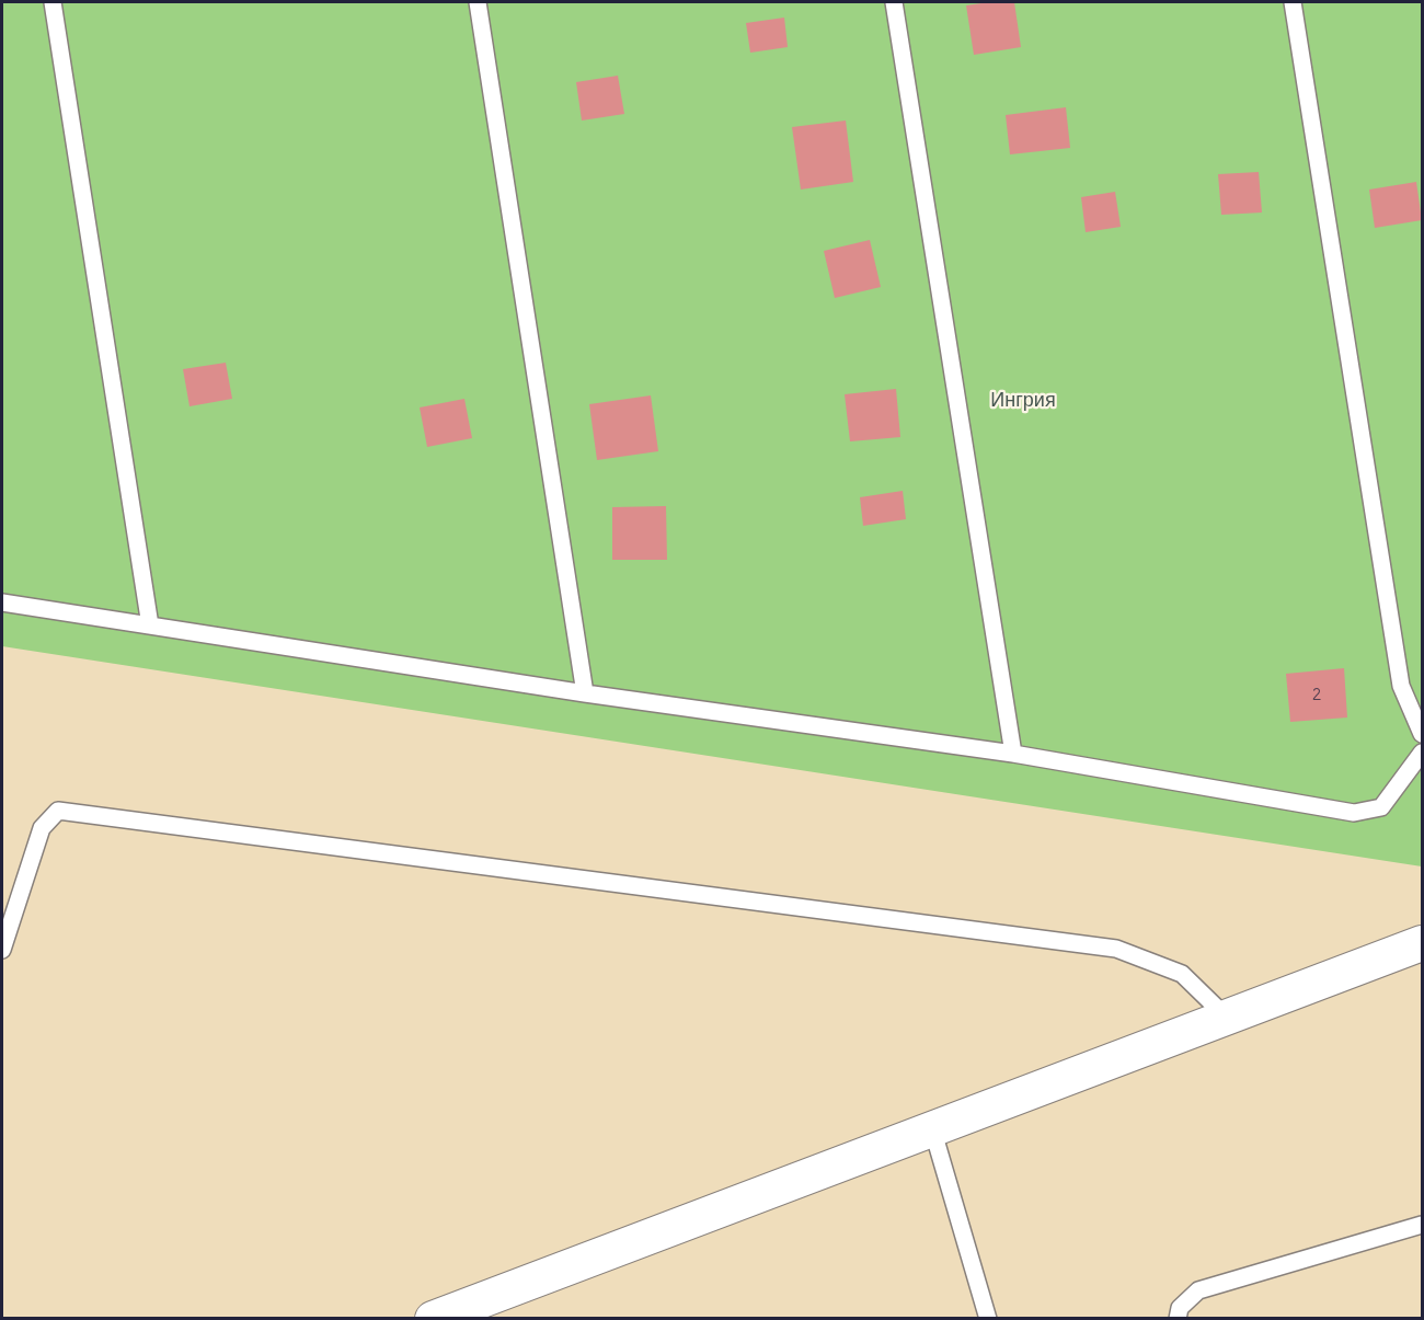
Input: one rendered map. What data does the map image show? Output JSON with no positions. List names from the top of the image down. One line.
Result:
{"parks":["Ингрия"],"house_numbers":["2"]}
